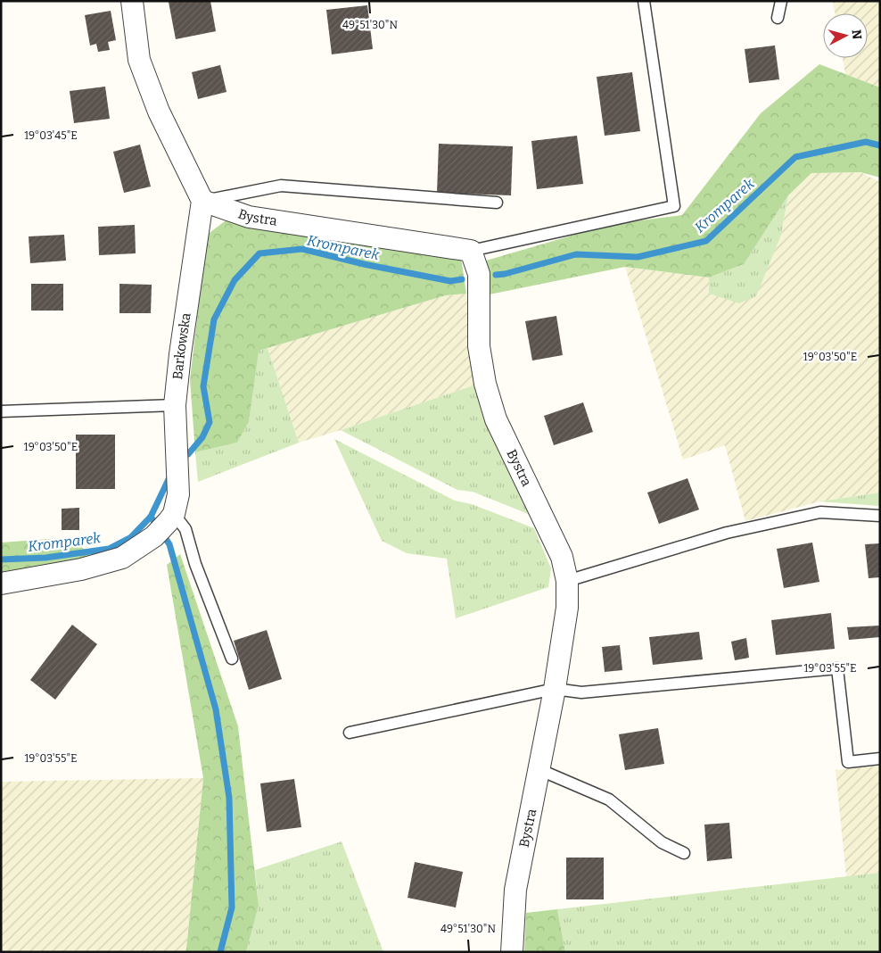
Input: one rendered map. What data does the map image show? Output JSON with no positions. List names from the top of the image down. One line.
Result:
{"streets":{"street":["Bystra","Barkowska"]},"crossings":[["Bystra","Barkowska"]],"water":["Kromparek"],"north":"right","coordinates":["49°51'30\"N","19°03'45\"E","19°03'50\"E","19°03'55\"E"]}
